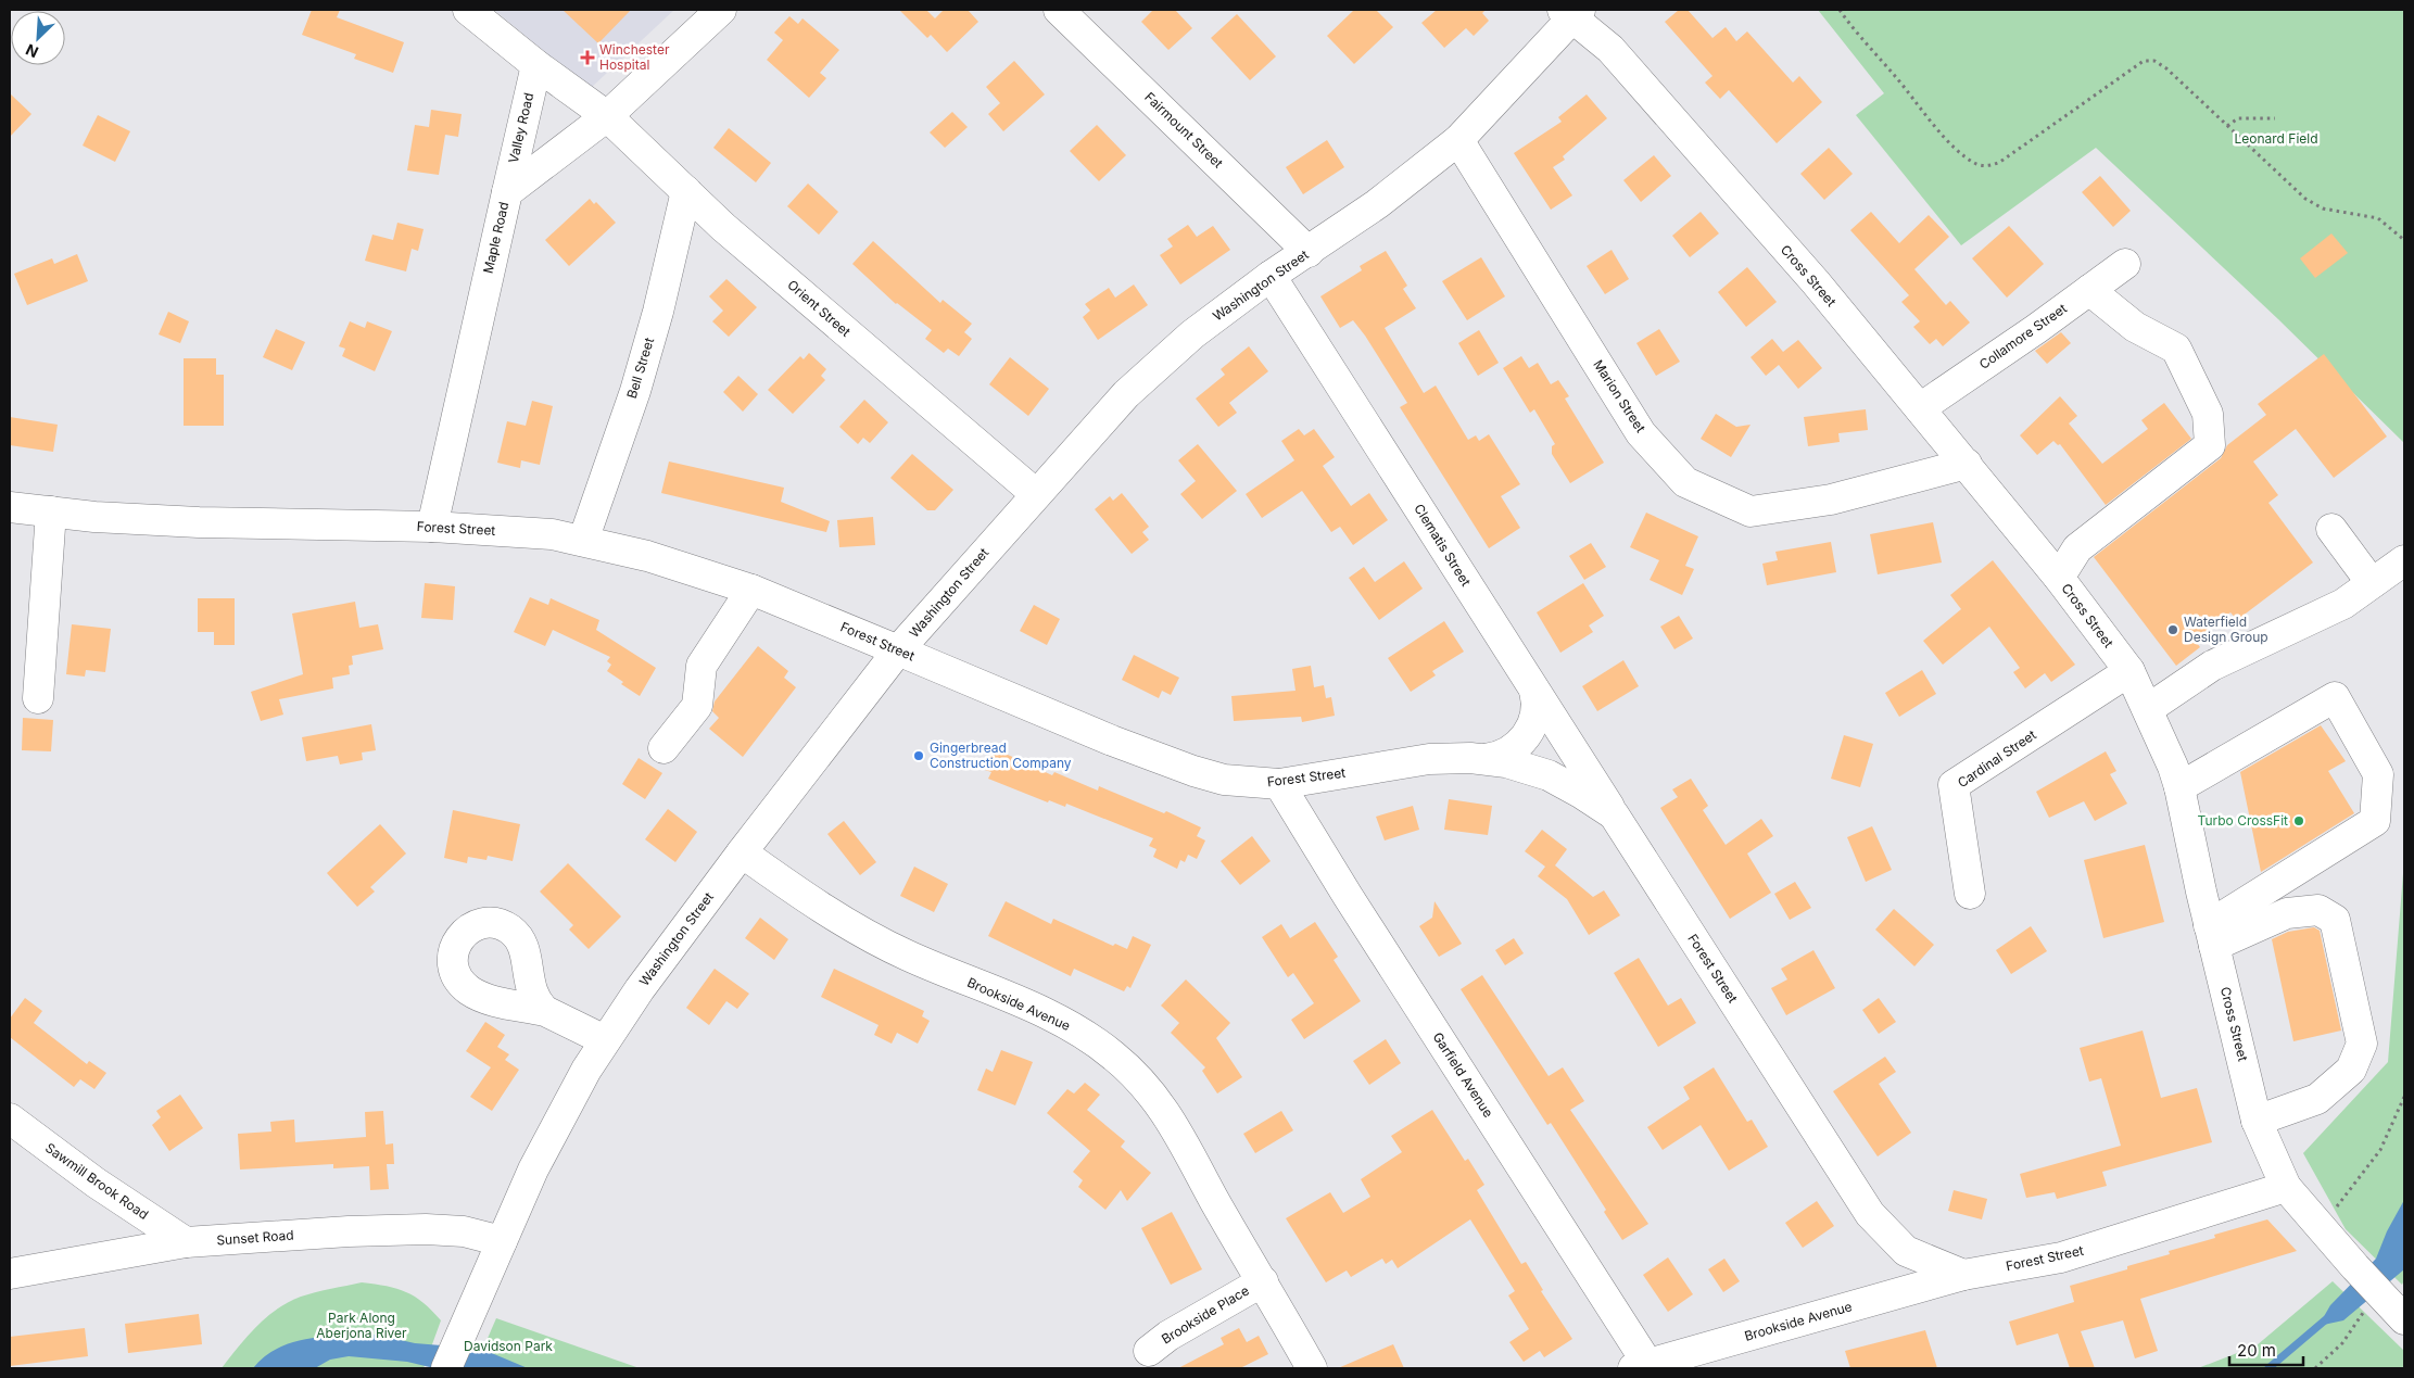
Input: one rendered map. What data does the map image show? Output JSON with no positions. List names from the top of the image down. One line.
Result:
{"streets":{"street":["Valley Road","Fairmount Street","Maple Road","Cross Street","Washington Street","Orient Street","Collamore Street","Bell Street","Marion Street","Forest Street","Clematis Street","Cardinal Street","Brookside Avenue","Garfield Avenue","Sawmill Brook Road","Sunset Road","Brookside Place"]},"crossings":[["Valley Road","Maple Road"],["Fairmount Street","Washington Street"],["Maple Road","Orient Street"],["Maple Road","Forest Street"],["Cross Street","Washington Street"],["Cross Street","Collamore Street"],["Cross Street","Marion Street"],["Cross Street","Forest Street"],["Cross Street","Cardinal Street"],["Washington Street","Orient Street"],["Washington Street","Marion Street"],["Washington Street","Forest Street"],["Washington Street","Clematis Street"],["Washington Street","Brookside Avenue"],["Washington Street","Sunset Road"],["Orient Street","Bell Street"],["Bell Street","Forest Street"],["Forest Street","Clematis Street"],["Forest Street","Brookside Avenue"],["Forest Street","Garfield Avenue"],["Brookside Avenue","Garfield Avenue"],["Brookside Avenue","Brookside Place"],["Sawmill Brook Road","Sunset Road"]],"parks":["Leonard Field","Park Along Aberjona River","Davidson Park"],"places":{"health":["Winchester Hospital"],"other":["Waterfield Design Group","Gingerbread Construction Company","Turbo CrossFit"]},"scale_bar":"20 m","north":"bottom left"}
